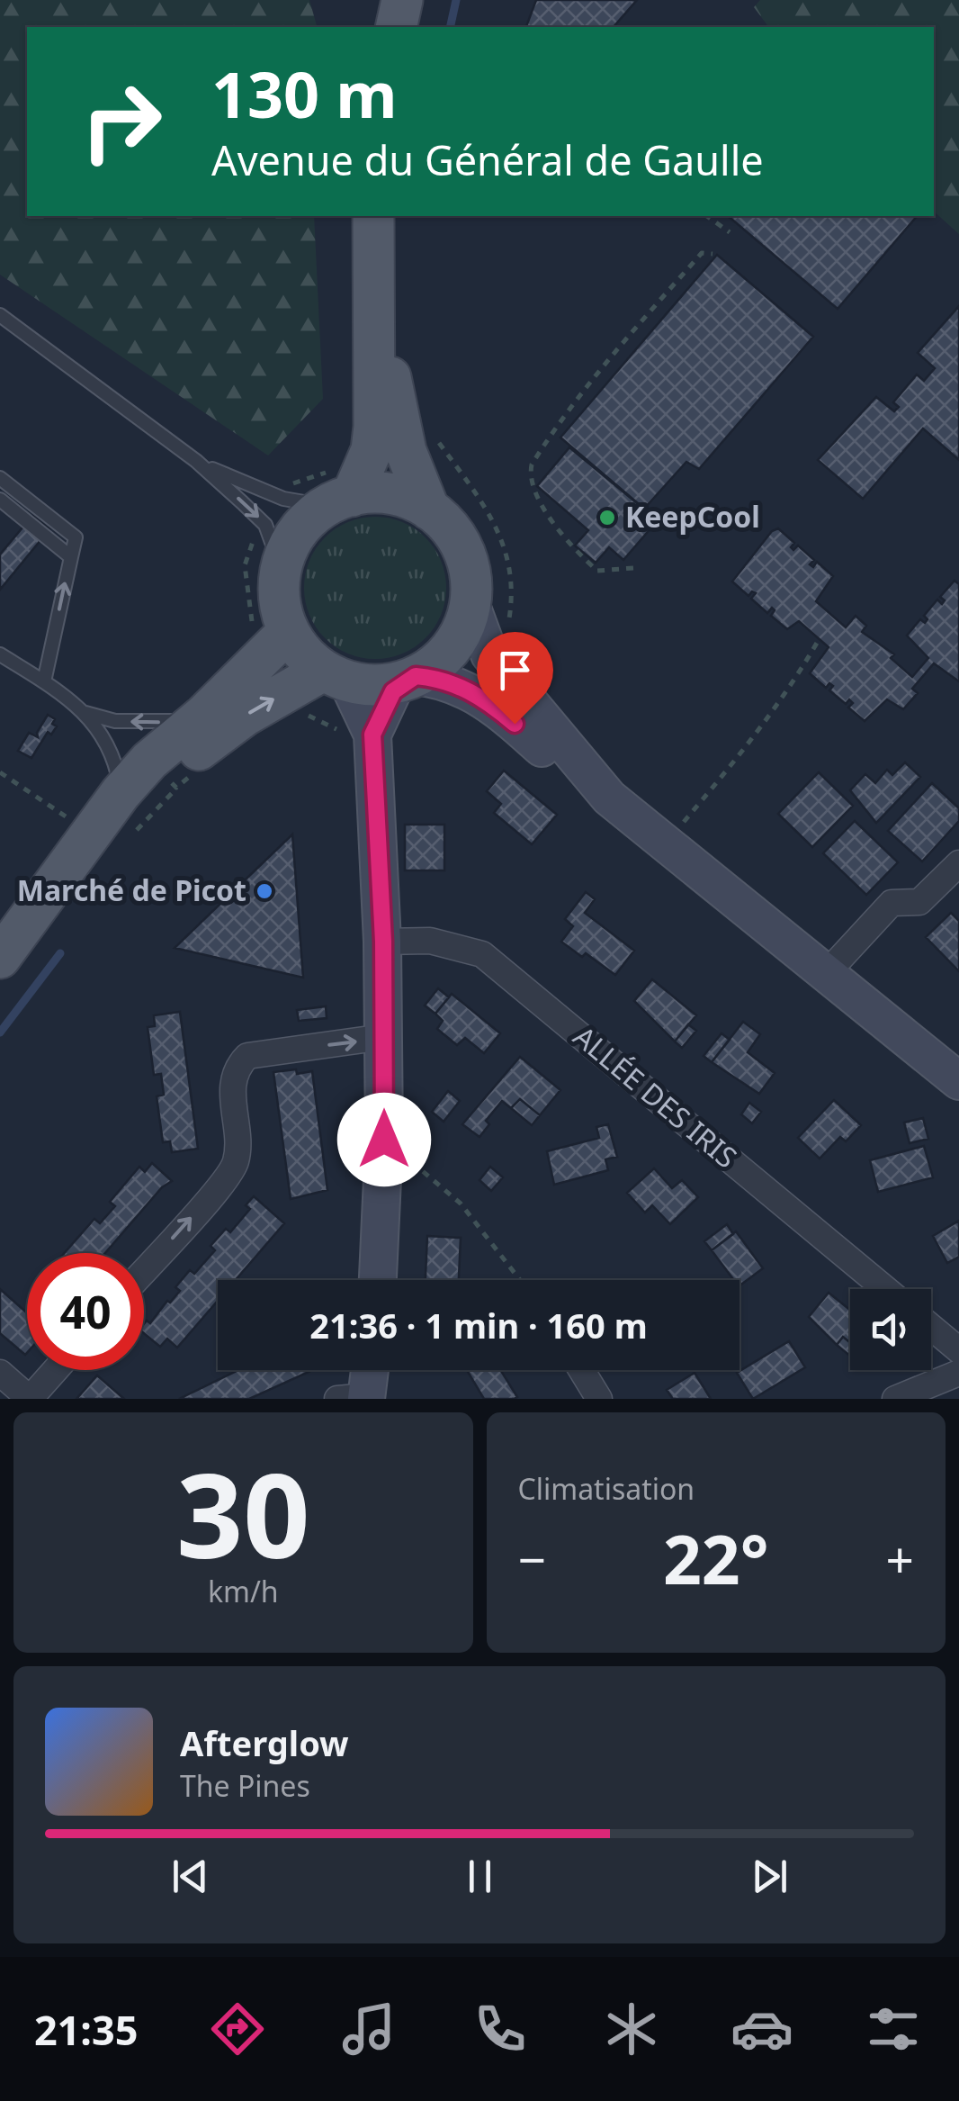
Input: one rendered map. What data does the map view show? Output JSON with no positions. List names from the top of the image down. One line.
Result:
{"streets":{"street":["ALLÉE DES IRIS"]},"places":["KeepCool","Marché de Picot"],"page":{"turn":["130 m","Avenue du Général de Gaulle"],"limit":"40","trip":"21:36 · 1 min · 160 m","tile":[["30","km/h"],"Climatisation"],"heat":["−","22°","+"],"song":["Afterglow","The Pines"],"tabs":"21:35"}}
